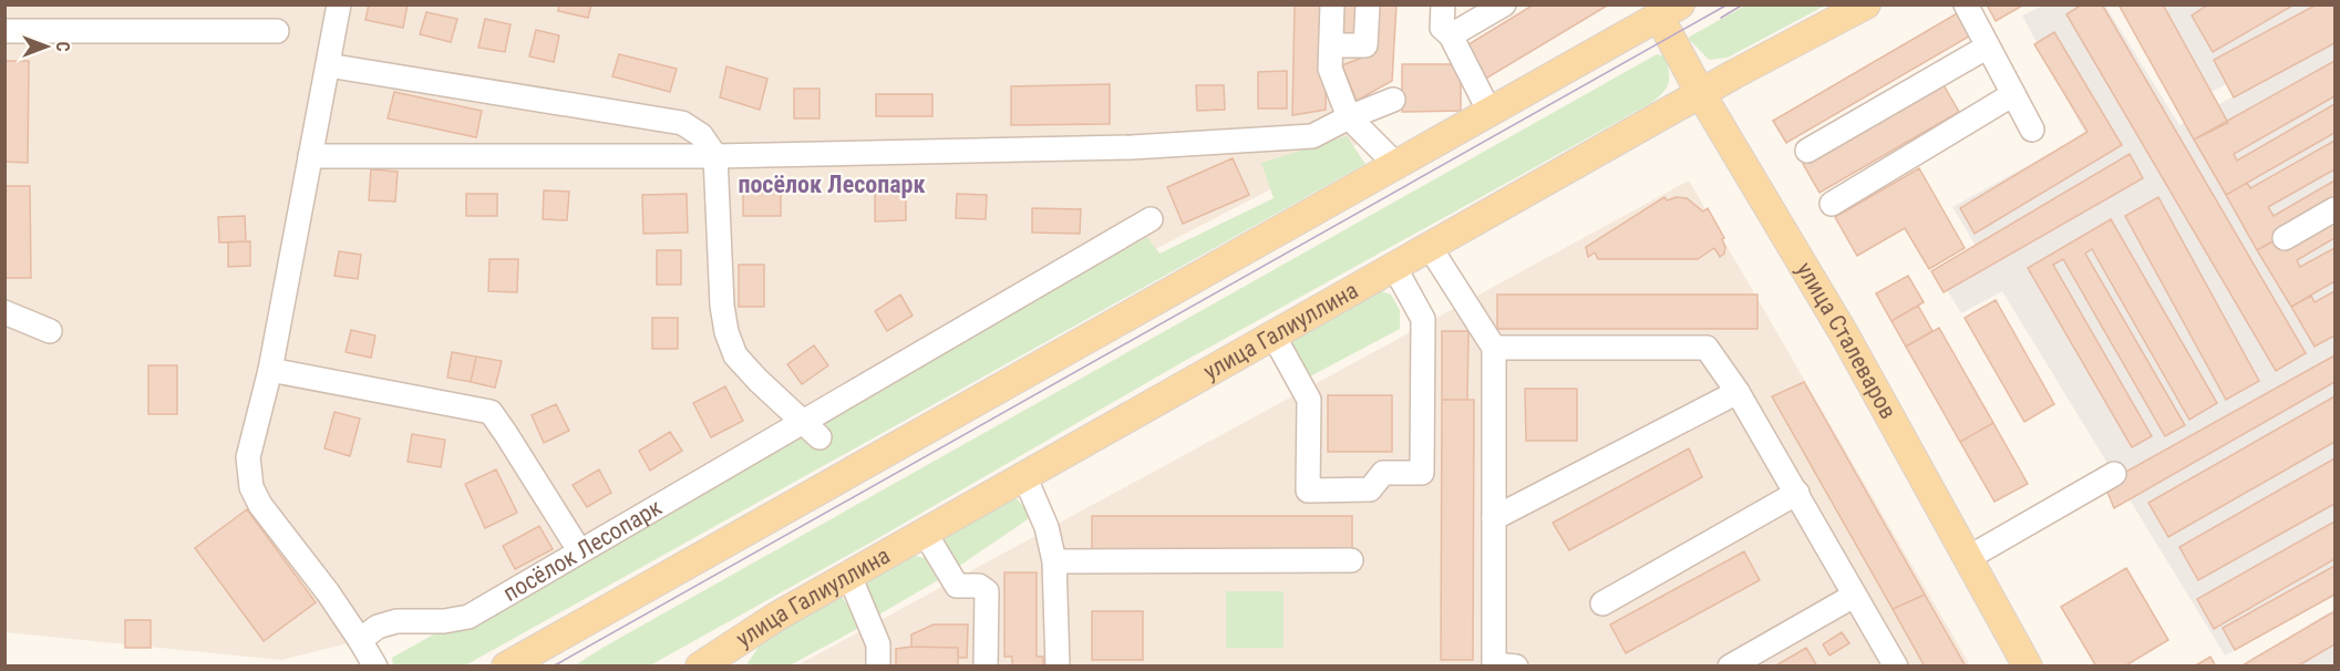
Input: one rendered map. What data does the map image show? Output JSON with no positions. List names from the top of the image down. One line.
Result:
{"streets":{"main road":["улица Галиуллина","улица Сталеваров"],"street":["посёлок Лесопарк"]},"crossings":[["улица Галиуллина","улица Сталеваров"]],"districts":["посёлок Лесопарк"],"north":"right"}
